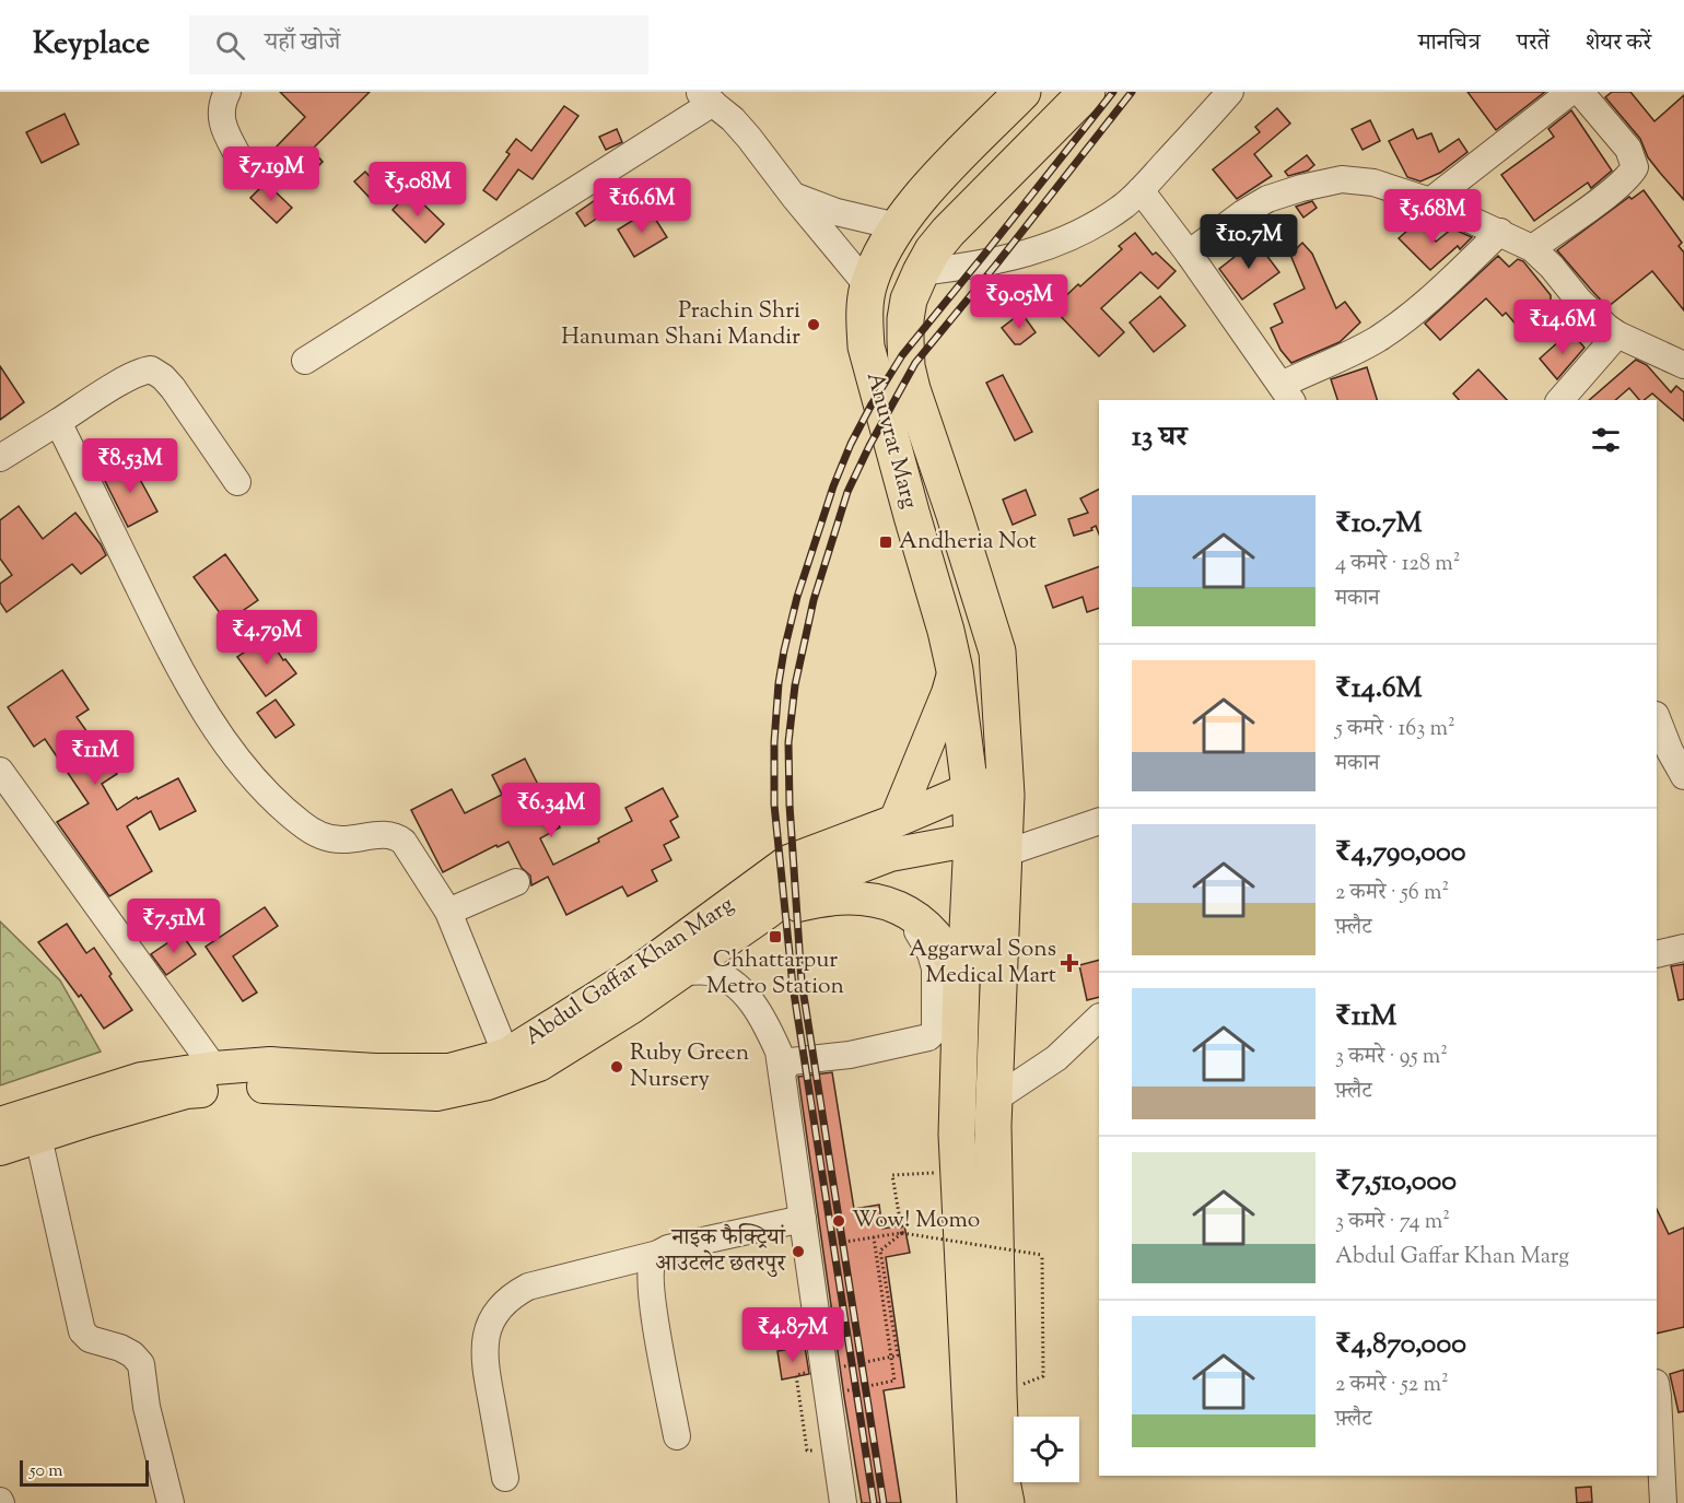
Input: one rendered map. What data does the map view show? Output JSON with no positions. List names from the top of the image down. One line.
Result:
{"streets":{"highway":["Anuvrat Marg"],"main road":["Abdul Gaffar Khan Marg"]},"crossings":[["Anuvrat Marg","Abdul Gaffar Khan Marg"]],"places":{"other":["Prachin Shri Hanuman Shani Mandir","Ruby Green Nursery","Wow! Momo","नाइक फैक्ट्रियां आउटलेट छतरपुर"],"transit":["Andheria Not","Chhattarpur Metro Station"],"health":["Aggarwal Sons Medical Mart"]},"scale_bar":"50 m","page":{"header":"Keyplace","search":"यहाँ खोजें","nav":["मानचित्र","परतें","शेयर करें"],"price":["₹7.19M","₹5.08M","₹16.6M","₹5.68M","₹10.7M","₹9.05M","₹14.6M","₹8.53M","₹4.79M","₹11M","₹6.34M","₹7.51M","₹4.87M"],"heading":"13 घर","list":[{"name":"₹10.7M","note":"4 कमरे · 128 m² · मकान"},{"name":"₹14.6M","note":"5 कमरे · 163 m² · मकान"},{"name":"₹4,790,000","note":"2 कमरे · 56 m² · फ़्लैट"},{"name":"₹11M","note":"3 कमरे · 95 m² · फ़्लैट"},{"name":"₹7,510,000","note":"3 कमरे · 74 m² · Abdul Gaffar Khan Marg"},{"name":"₹4,870,000","note":"2 कमरे · 52 m² · फ़्लैट"}],"scale":"50 m"}}
